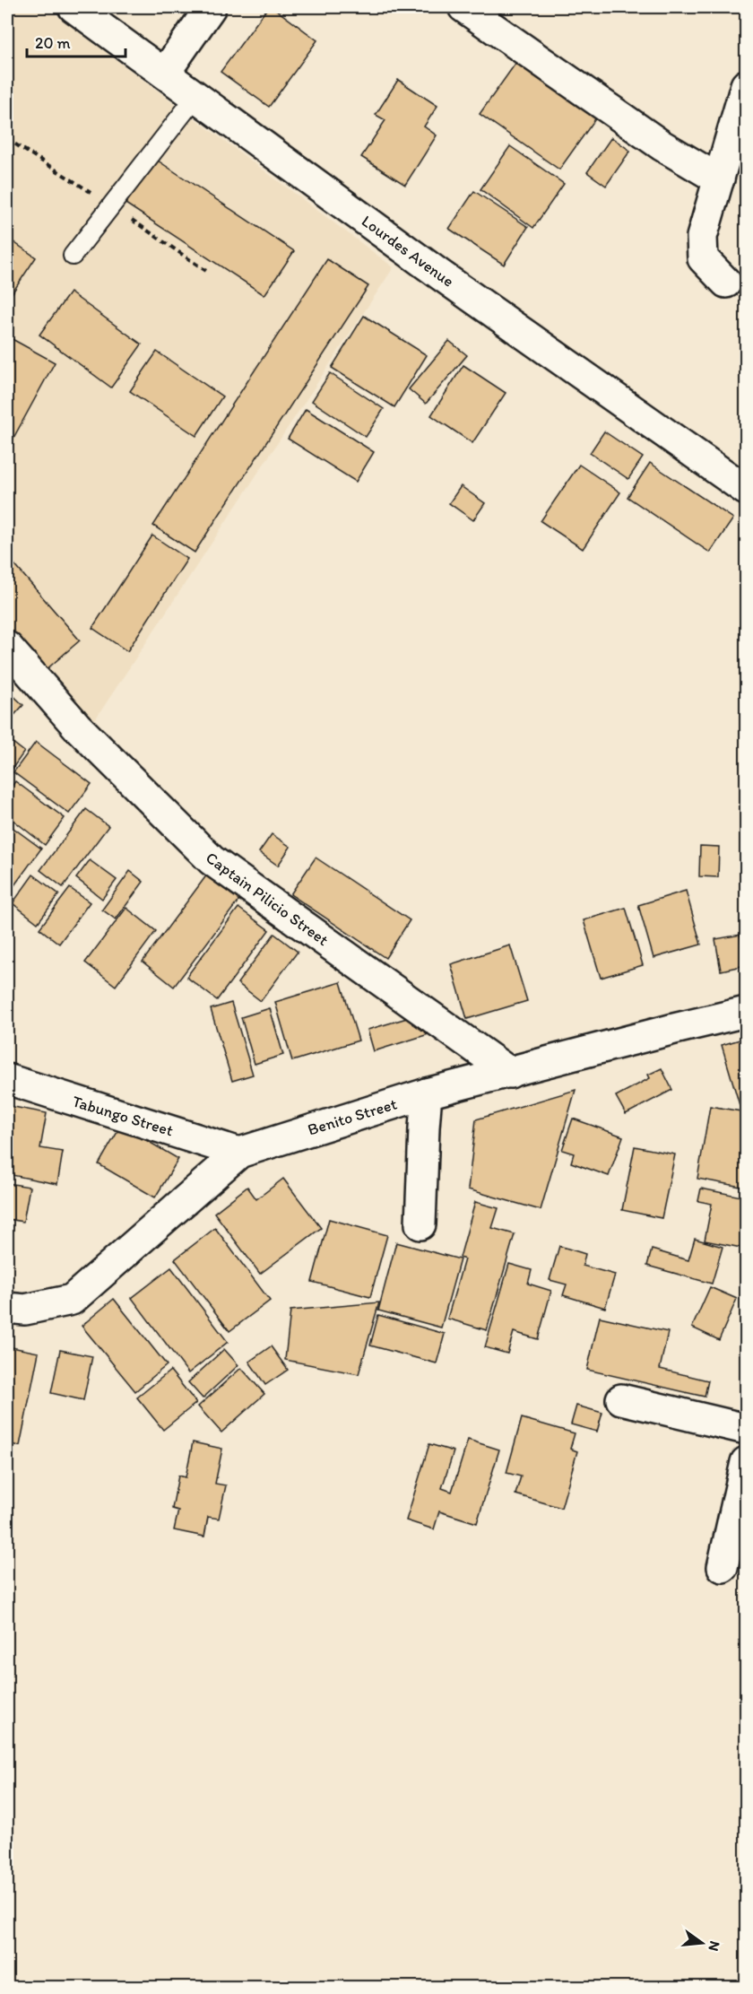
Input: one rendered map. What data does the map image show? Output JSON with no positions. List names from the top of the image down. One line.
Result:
{"streets":{"street":["Lourdes Avenue","Captain Pilicio Street","Tabungo Street","Benito Street"]},"crossings":[["Captain Pilicio Street","Benito Street"],["Tabungo Street","Benito Street"]],"scale_bar":"20 m","north":"right"}
